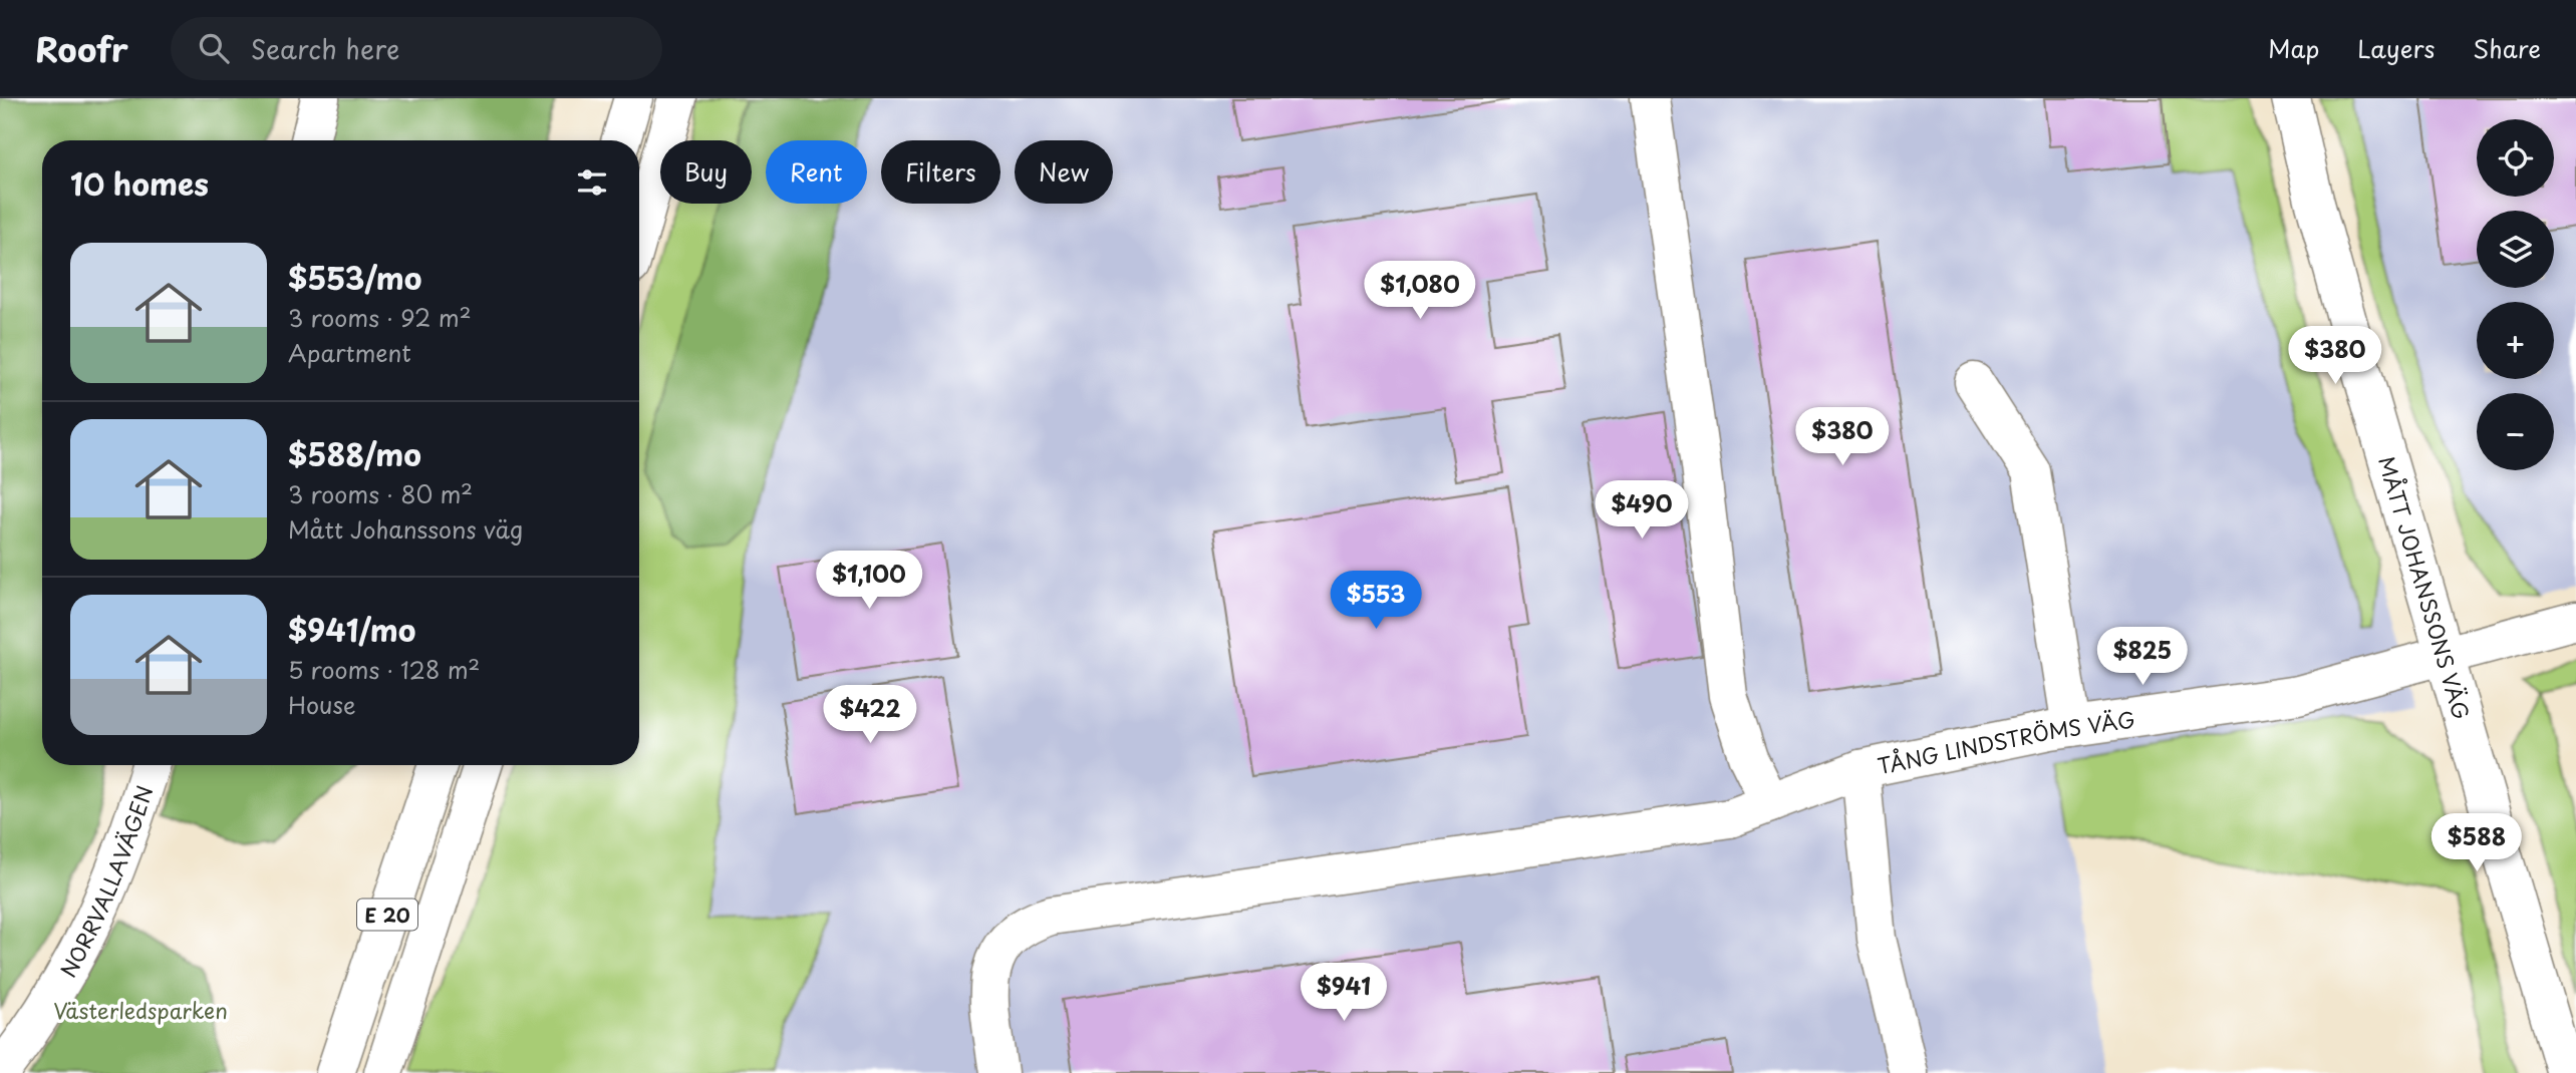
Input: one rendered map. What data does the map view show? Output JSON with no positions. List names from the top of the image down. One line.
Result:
{"streets":{"main road":["MÅTT JOHANSSONS VÄG","TÅNG LINDSTRÖMS VÄG","NORRVALLAVÄGEN","E 20"]},"crossings":[["MÅTT JOHANSSONS VÄG","TÅNG LINDSTRÖMS VÄG"]],"parks":["Västerledsparken"],"page":{"header":"Roofr","search":"Search here","nav":["Map","Layers","Share"],"map_buttons":["+","−"],"chip":["Buy","Rent","Filters","New"],"heading":"10 homes","list":[{"name":"$553/mo","note":"3 rooms · 92 m² · Apartment"},{"name":"$588/mo","note":"3 rooms · 80 m² · Mått Johanssons väg"},{"name":"$941/mo","note":"5 rooms · 128 m² · House"}],"price":["$1,080","$380","$380","$490","$1,100","$553","$825","$422","$588","$941"]}}
